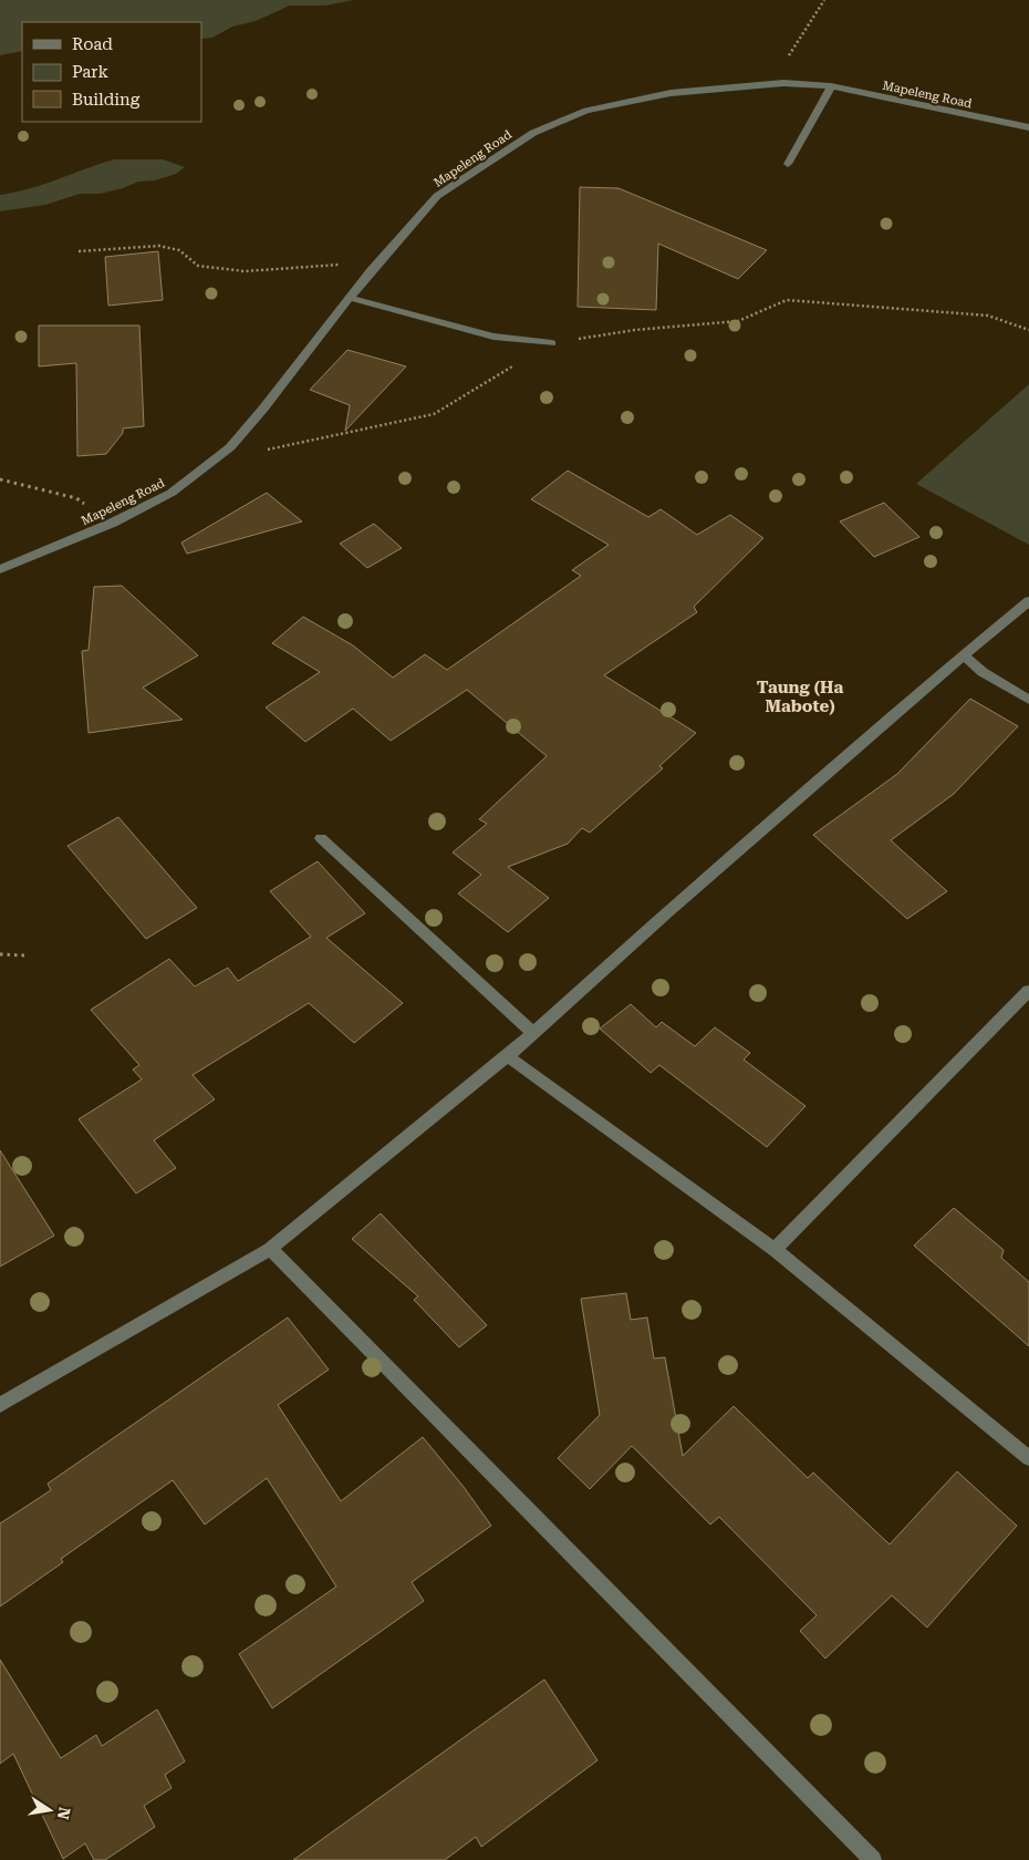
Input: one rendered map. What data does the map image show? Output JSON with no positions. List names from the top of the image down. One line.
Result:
{"streets":{"street":["Mapeleng Road"]},"districts":["Taung (Ha Mabote)"],"legend":["Road","Park","Building"],"north":"right"}
